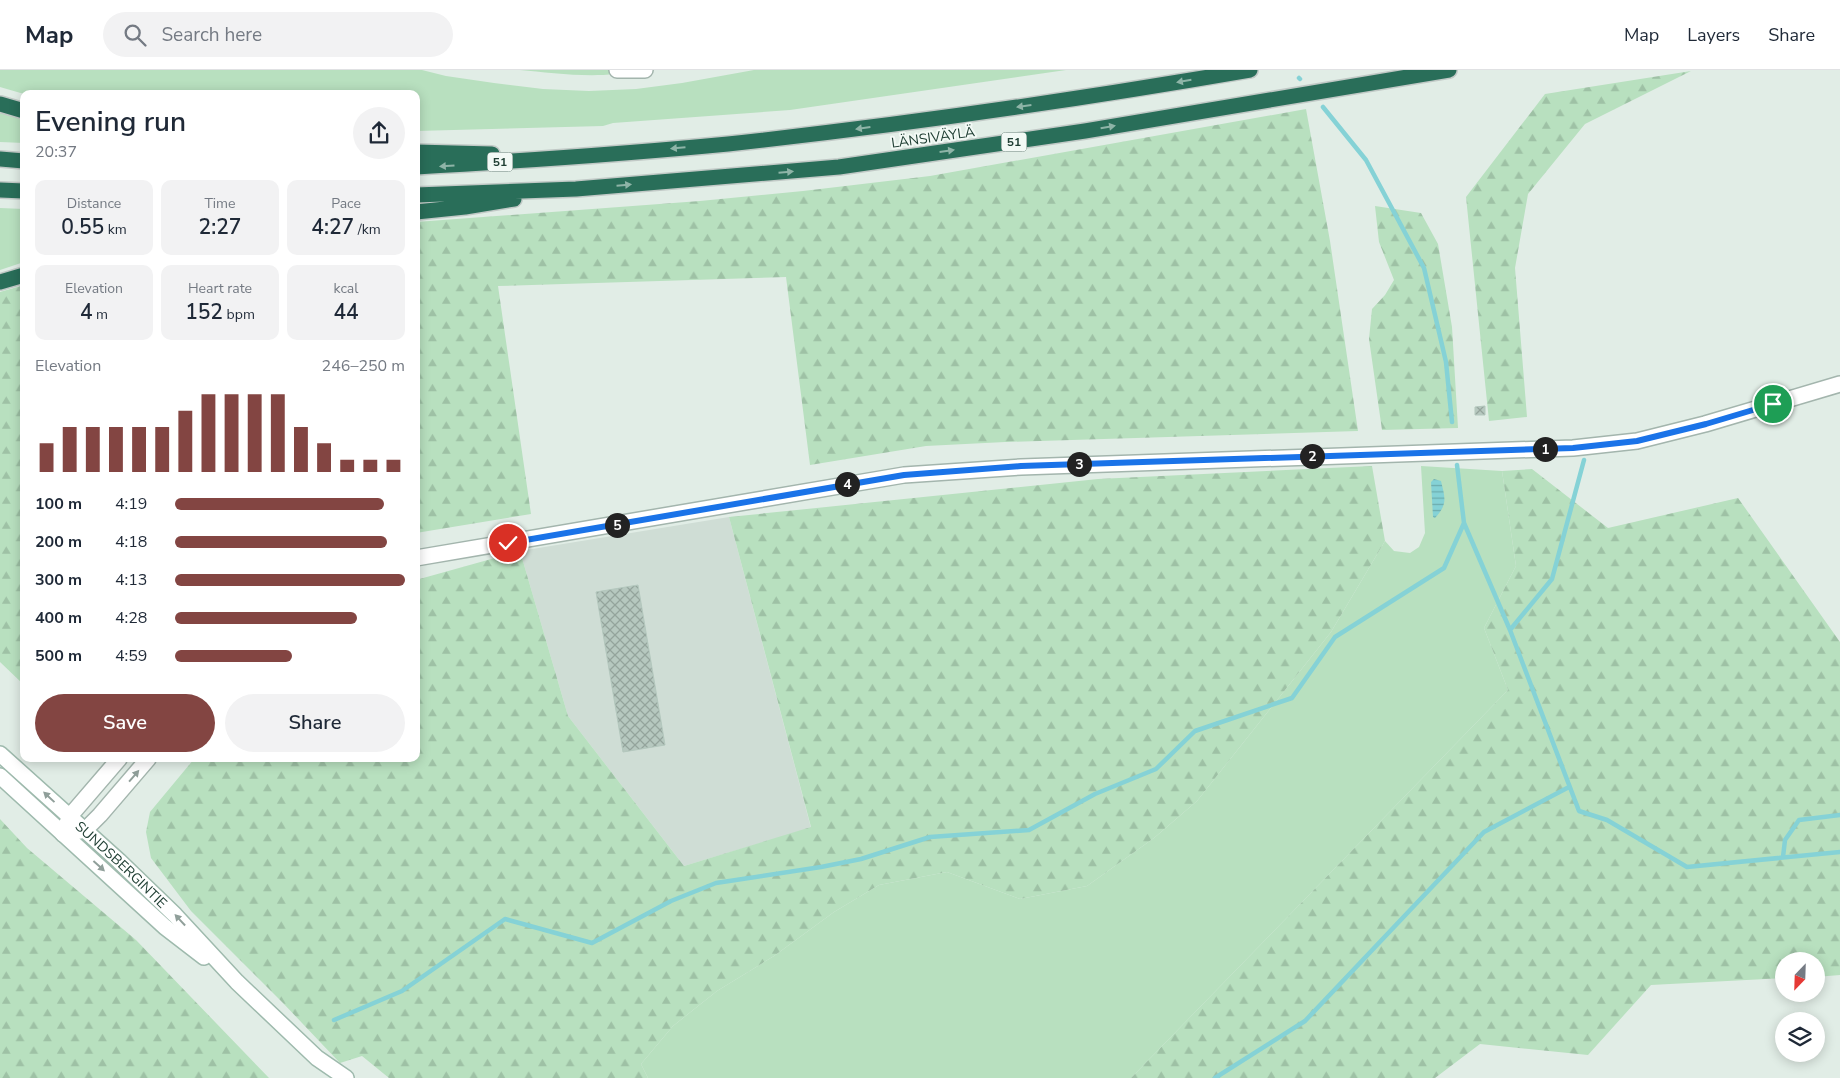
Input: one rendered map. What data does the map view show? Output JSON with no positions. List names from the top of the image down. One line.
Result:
{"streets":{"highway":["LÄNSIVÄYLÄ","51"],"street":["SUNDSBERGINTIE"]},"north":"bottom left","page":{"header":"Map","search":"Search here","nav":["Map","Layers","Share"],"heading":["Evening run","20:37"],"stats":[["Distance","0.55 km"],["Time","2:27"],["Pace","4:27 /km"],["Elevation","4 m"],["Heart rate","152 bpm"],["kcal","44"]],"chart":["Elevation","246–250 m"],"pins":["1","2","3","4","5"],"list":[{"name":"100 m","note":"4:19"},{"name":"200 m","note":"4:18"},{"name":"300 m","note":"4:13"},{"name":"400 m","note":"4:28"},{"name":"500 m","note":"4:59"}],"buttons":["Save","Share"]}}
